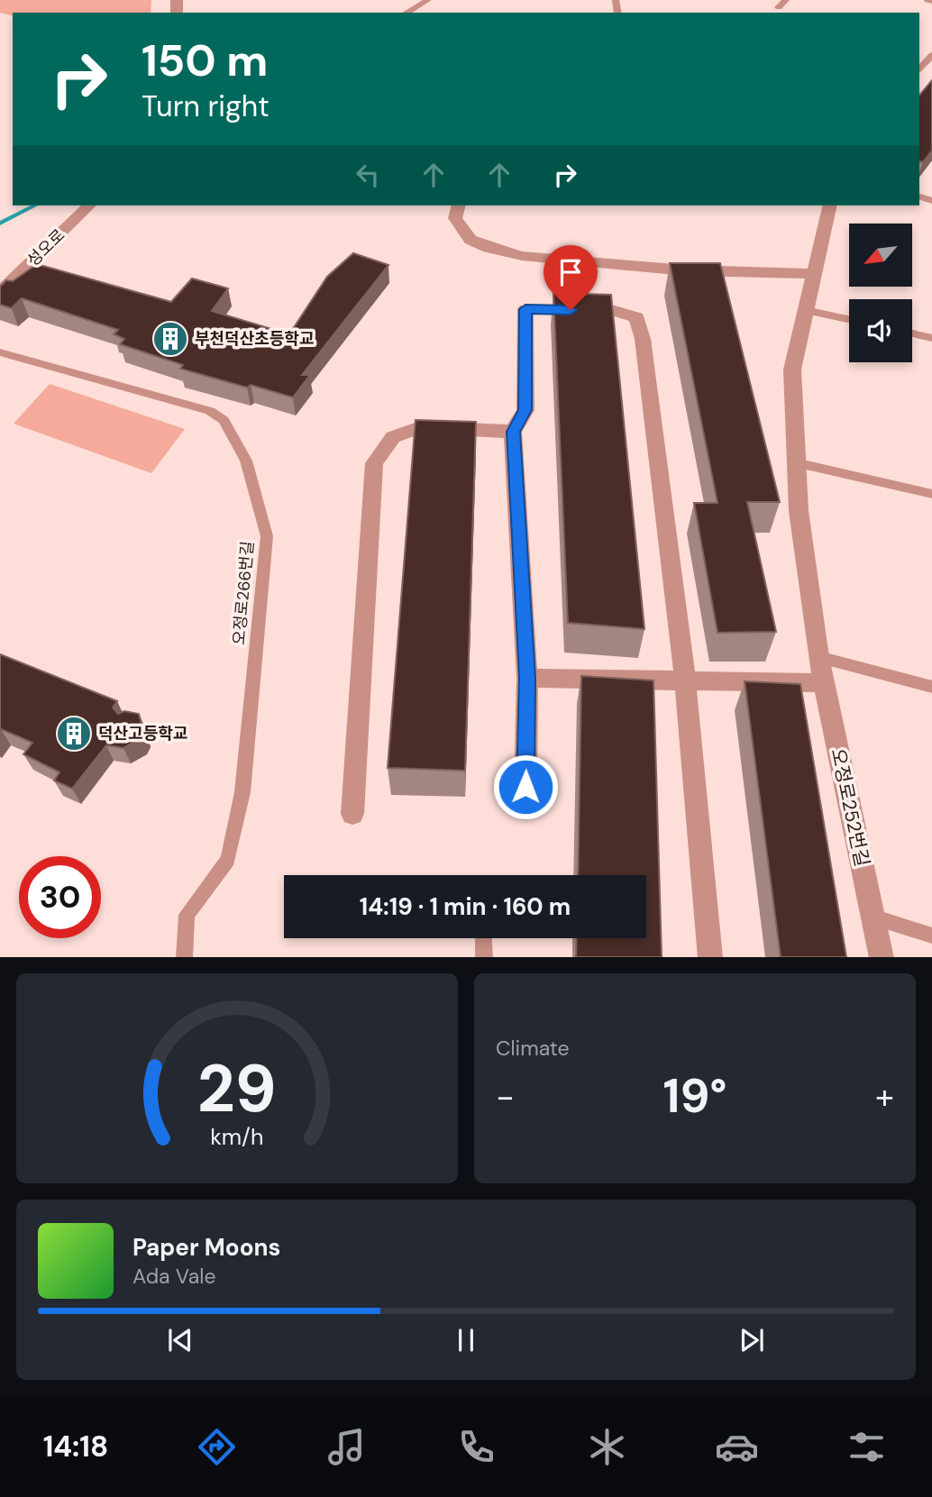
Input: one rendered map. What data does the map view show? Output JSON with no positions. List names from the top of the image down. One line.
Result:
{"streets":{"street":["성오로","오정로252번길"],"lane":["오정로266번길"]},"places":{"building":["부천덕산초등학교","덕산고등학교"]},"north":"bottom left","page":{"turn":["150 m","Turn right"],"limit":"30","trip":"14:19 · 1 min · 160 m","tile":"Climate","heat":["−","19°","+"],"song":["Paper Moons","Ada Vale"],"tabs":"14:18","gauge":["29","km/h"]}}
